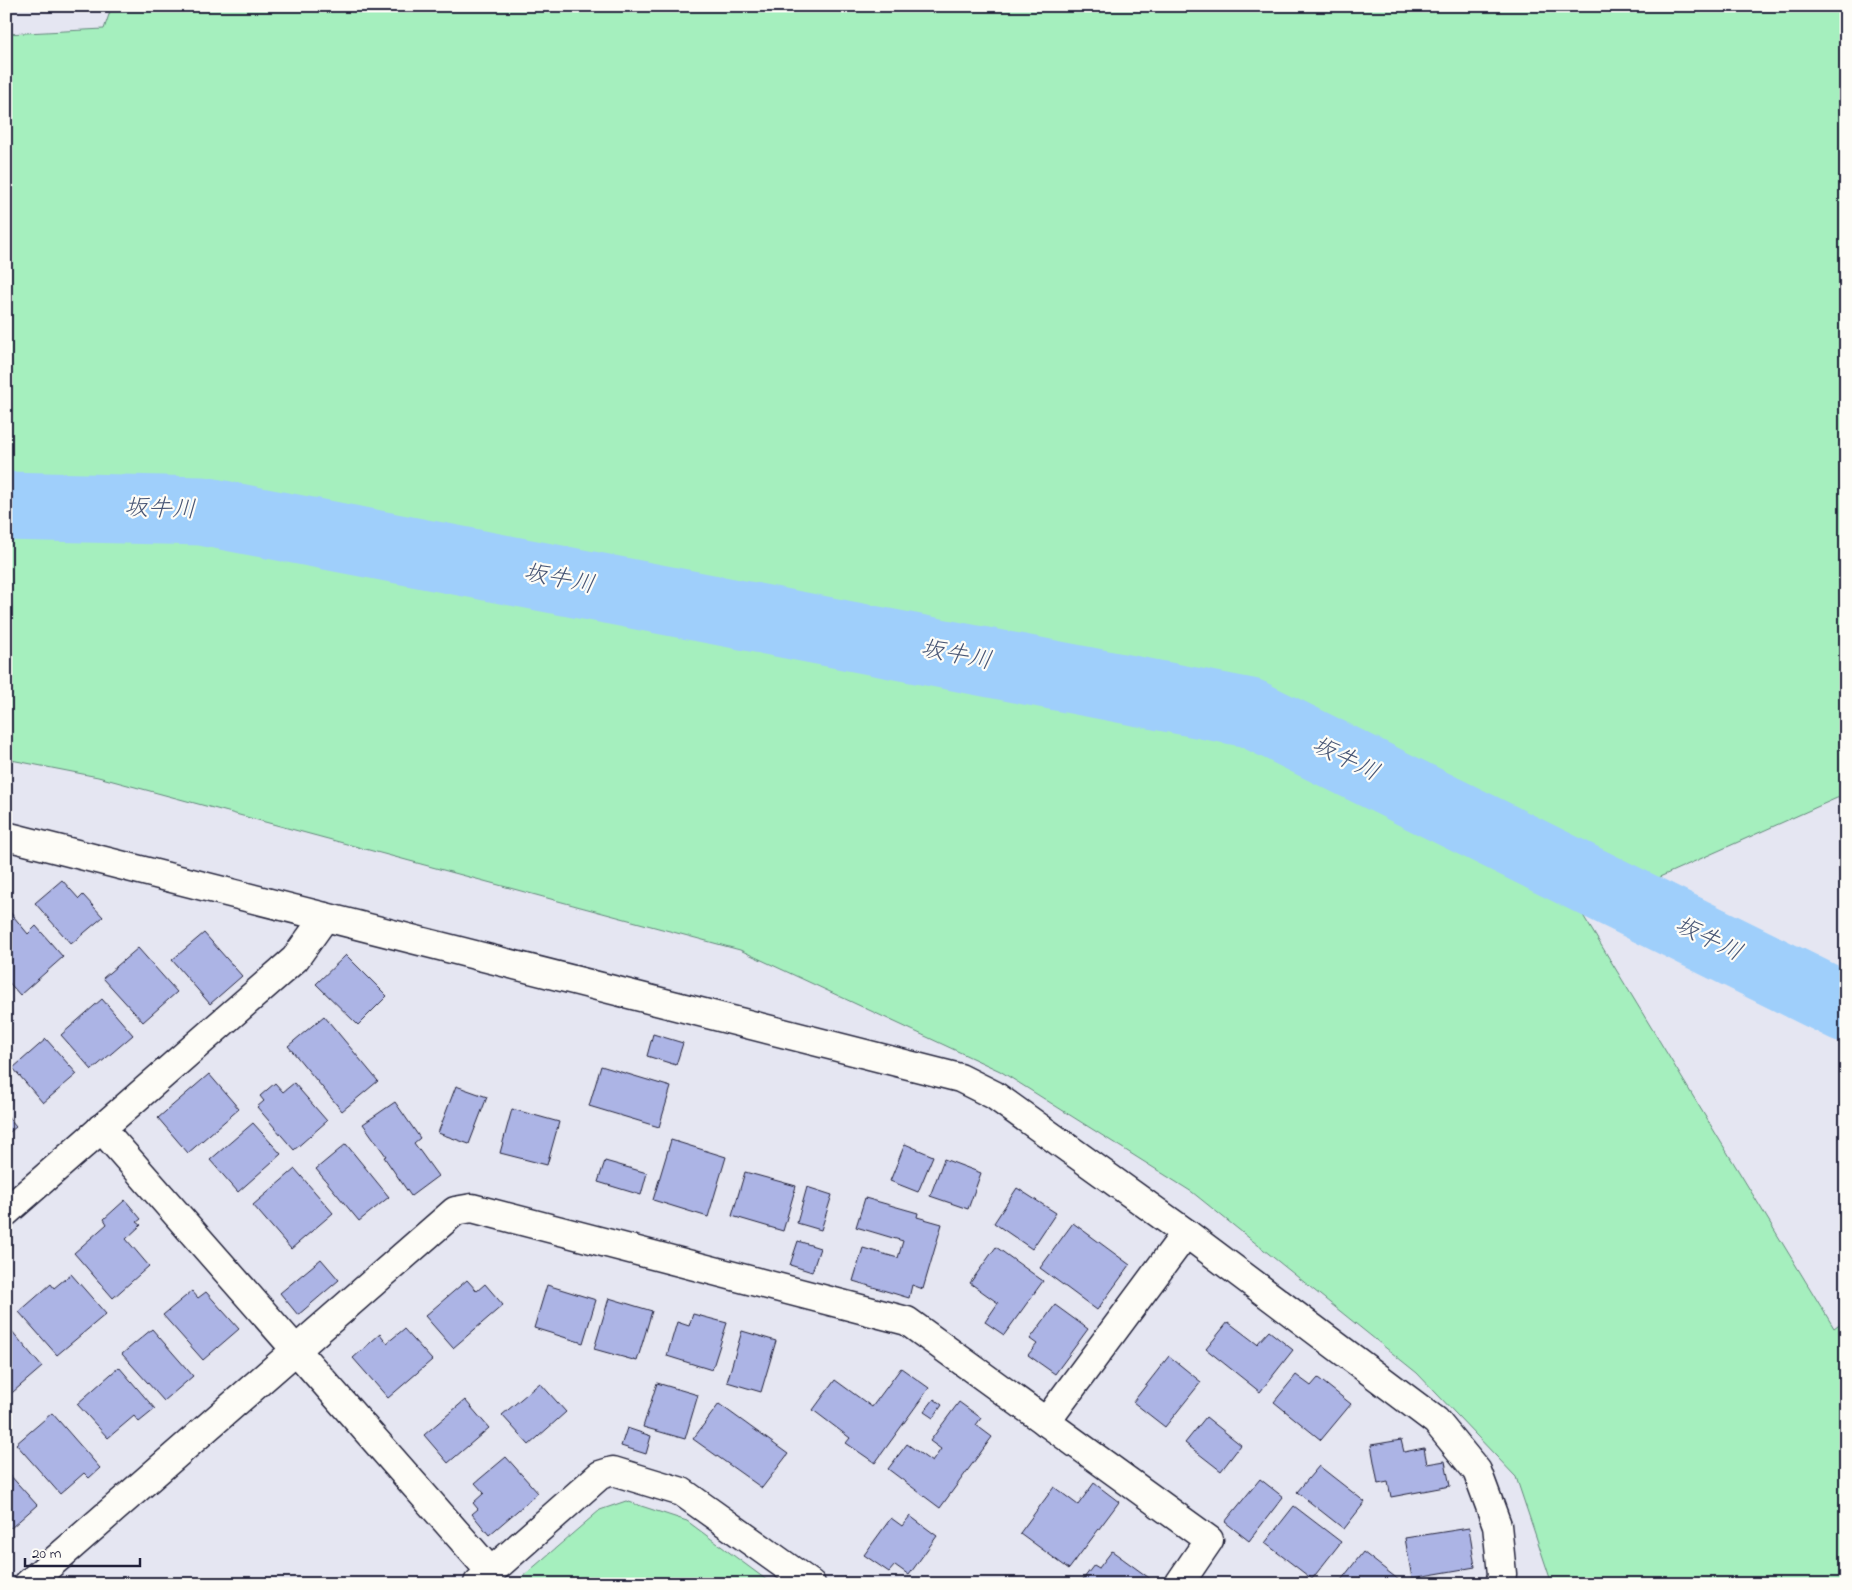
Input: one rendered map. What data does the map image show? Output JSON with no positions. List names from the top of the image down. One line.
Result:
{"water":["坂牛川"],"scale_bar":"20 m"}
